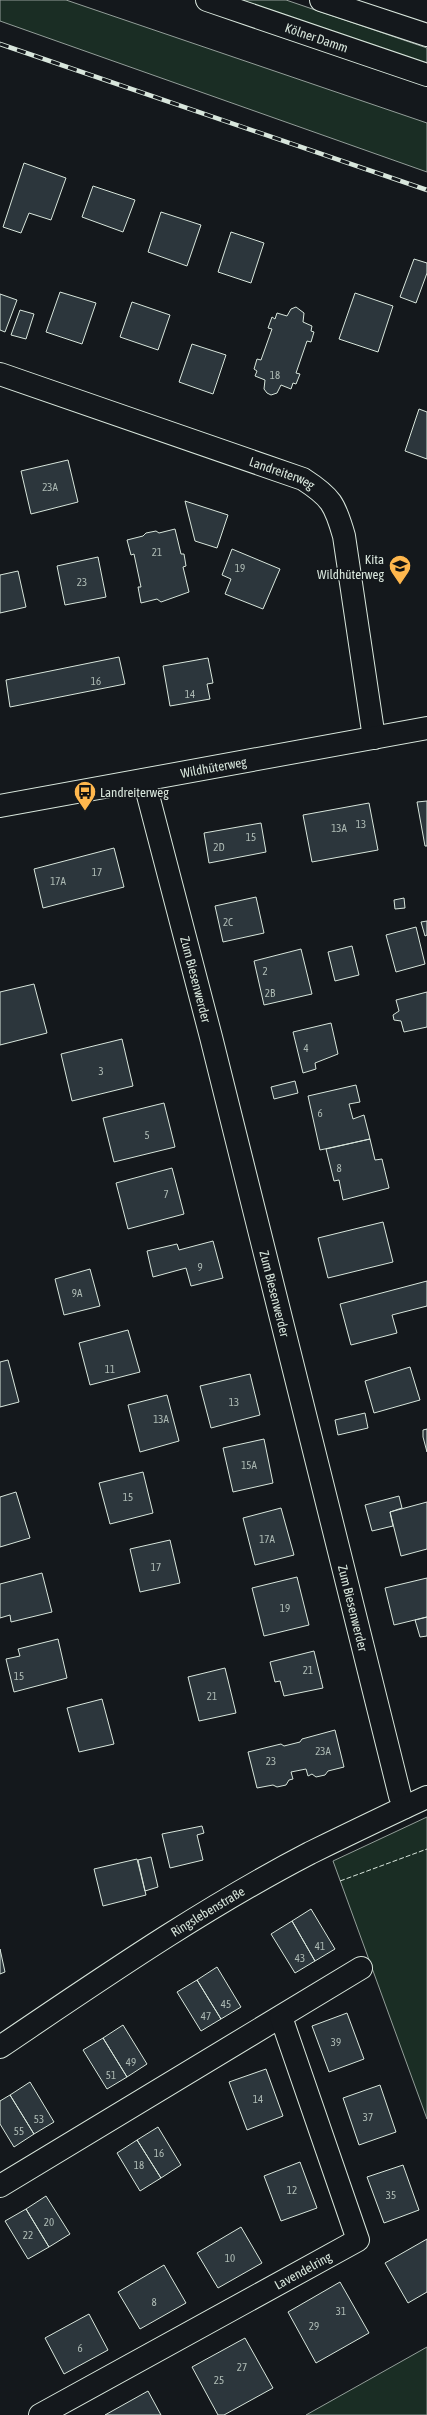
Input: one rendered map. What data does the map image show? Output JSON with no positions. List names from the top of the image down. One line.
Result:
{"streets":{"street":["Kölner Damm","Landreiterweg","Wildhüterweg","Zum Biesenwerder","Ringslebenstraße","Lavendelring"]},"crossings":[["Landreiterweg","Wildhüterweg"],["Wildhüterweg","Zum Biesenwerder"],["Zum Biesenwerder","Ringslebenstraße"]],"places":{"school or university":["Kita Wildhüterweg"],"bus stop":["Landreiterweg"]},"house_numbers":["18","23A","21","19","23","16","14","13","13A","15","2D","17","17A","2C","2","2B","4","3","6","5","8","7","9","9A","11","13","13A","15A","15","17A","17","19","21","15","21","23A","23","41","43","45","47","39","49","51","14","37","53","55","16","18","12","35","20","22","10","8","31","29","6","27","25"]}
